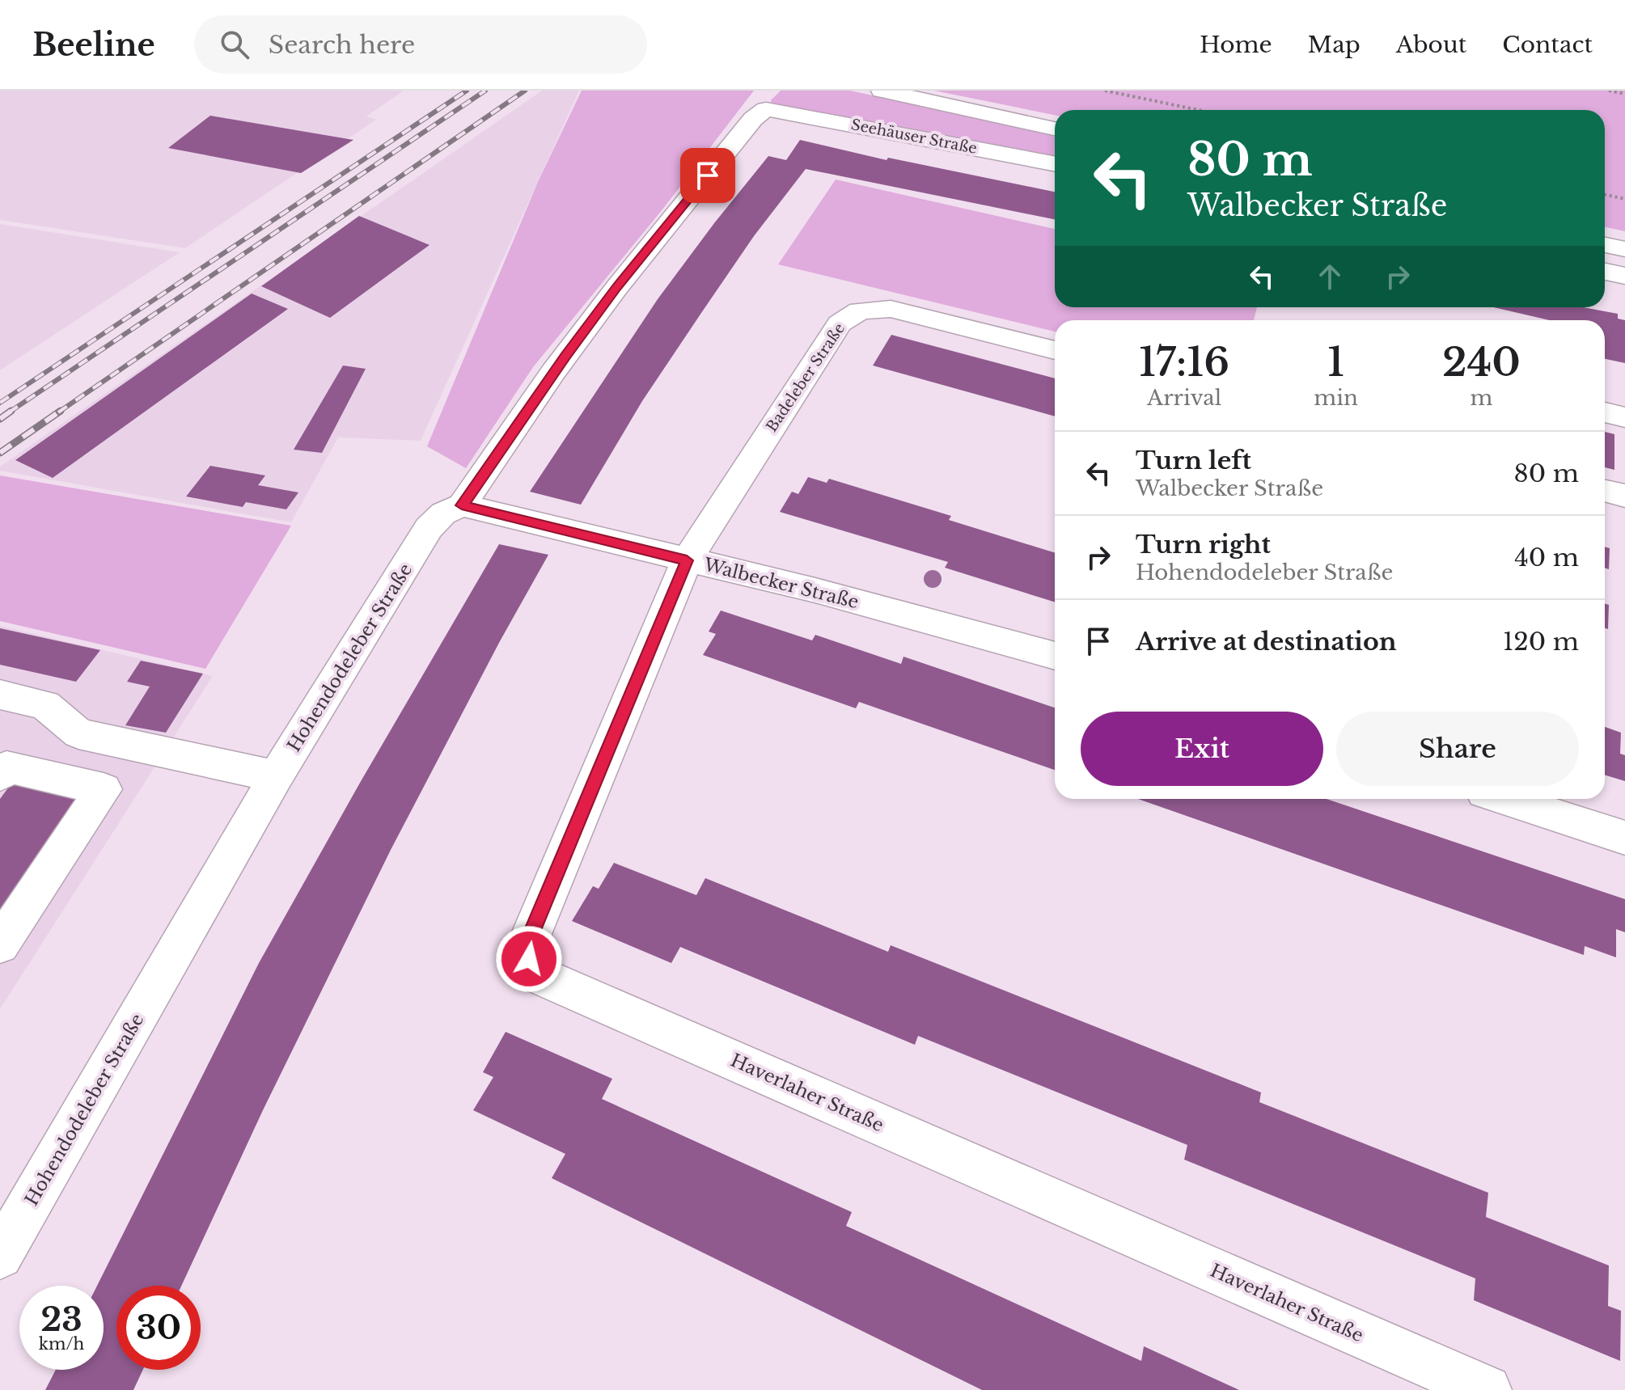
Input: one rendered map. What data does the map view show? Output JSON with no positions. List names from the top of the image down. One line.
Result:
{"streets":{"street":["Seehäuser Straße","Badeleber Straße","Walbecker Straße","Hohendodeleber Straße","Haverlaher Straße"]},"crossings":[["Seehäuser Straße","Hohendodeleber Straße"],["Badeleber Straße","Walbecker Straße"],["Badeleber Straße","Haverlaher Straße"],["Walbecker Straße","Hohendodeleber Straße"],["Walbecker Straße","Haverlaher Straße"]],"page":{"header":"Beeline","search":"Search here","nav":["Home","Map","About","Contact"],"turn":["80 m","Walbecker Straße"],"eta":["17:16","Arrival","1","min","240","m"],"list":[{"name":"Turn left","note":"Walbecker Straße","value":"80 m"},{"name":"Turn right","note":"Hohendodeleber Straße","value":"40 m"},{"name":"Arrive at destination","value":"120 m"}],"buttons":["Exit","Share"],"speed":"23 km/h","limit":"30"}}
